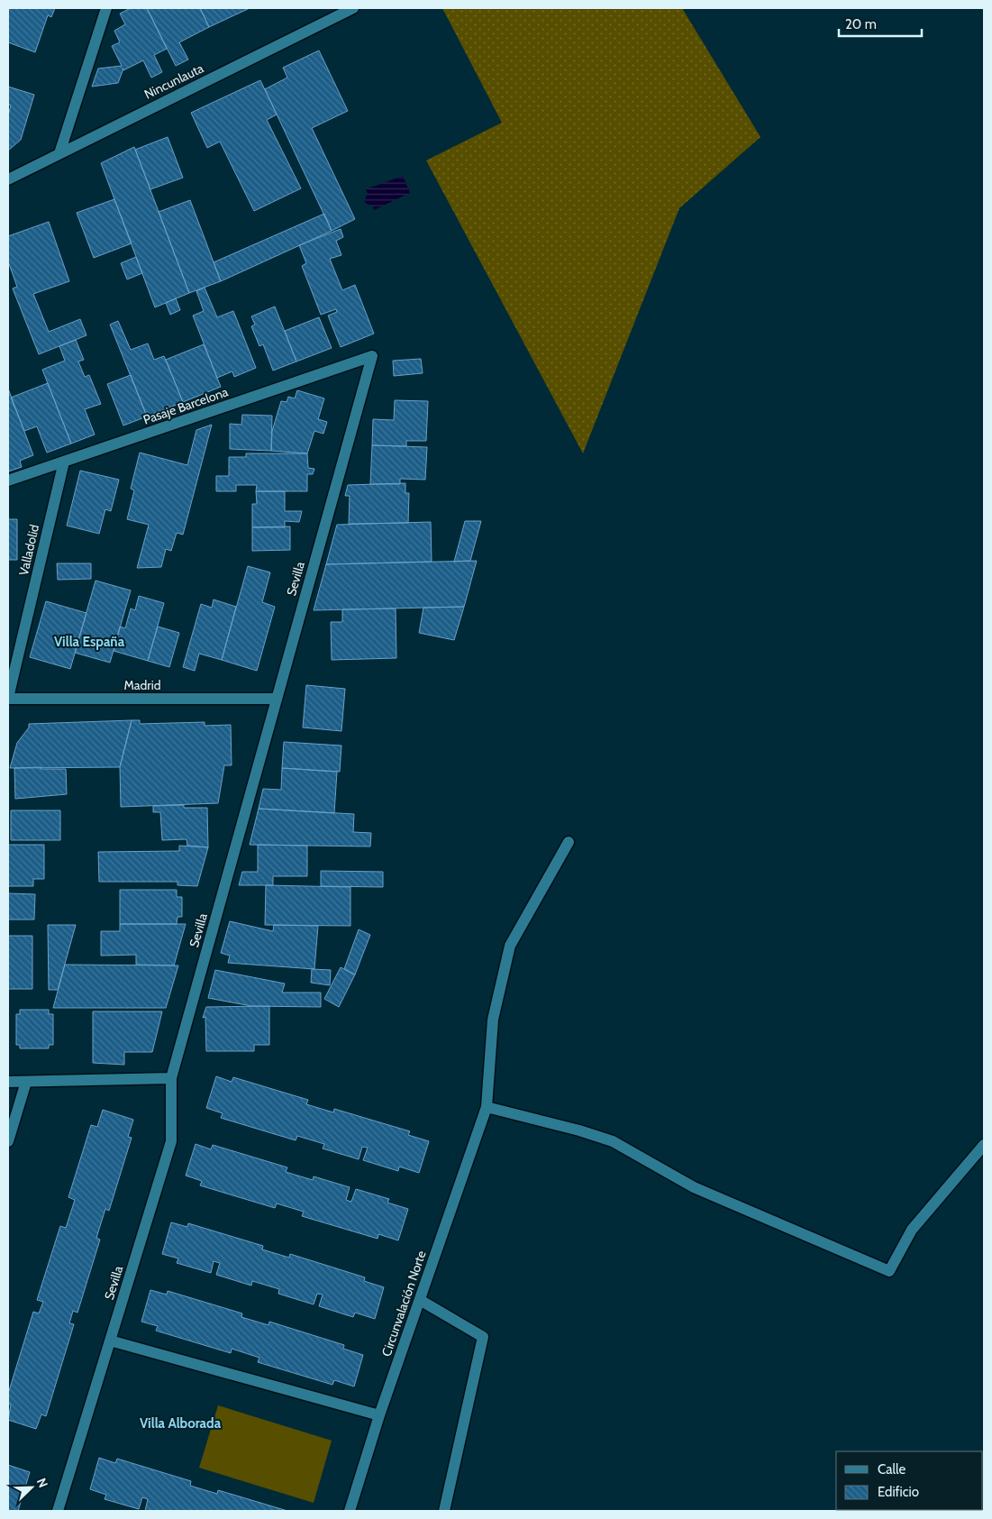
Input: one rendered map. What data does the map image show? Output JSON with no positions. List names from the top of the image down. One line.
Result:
{"streets":{"street":["Nincunlauta","Pasaje Barcelona","Valladolid","Sevilla","Madrid","Circunvalación Norte"]},"crossings":[["Pasaje Barcelona","Valladolid"],["Pasaje Barcelona","Sevilla"],["Valladolid","Madrid"],["Sevilla","Madrid"]],"districts":["Villa España","Villa Alborada"],"legend":["Calle","Edificio"],"scale_bar":"20 m","north":"top right"}
